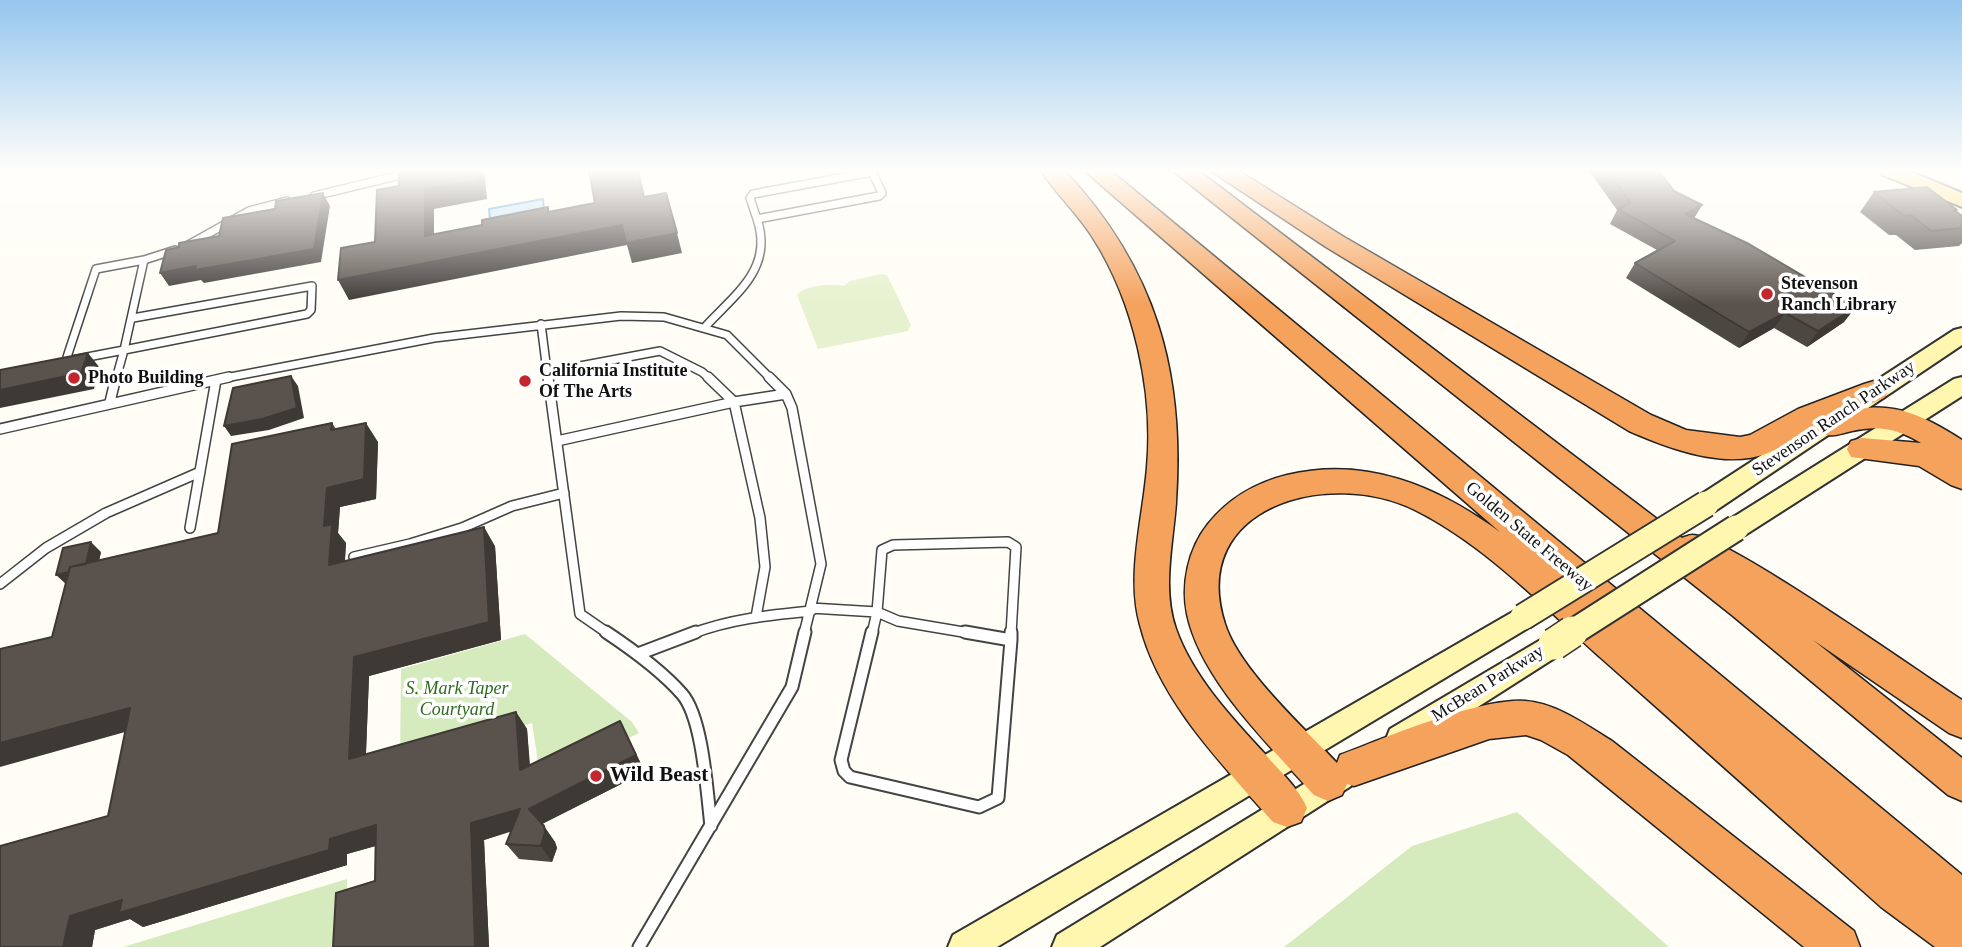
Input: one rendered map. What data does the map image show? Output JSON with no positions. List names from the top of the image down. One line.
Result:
{"streets":{"highway":["Golden State Freeway"],"main road":["Stevenson Ranch Parkway","McBean Parkway"]},"parks":["S. Mark Taper Courtyard"],"places":["Stevenson Ranch Library","Photo Building","California Institute Of The Arts","Wild Beast"]}
